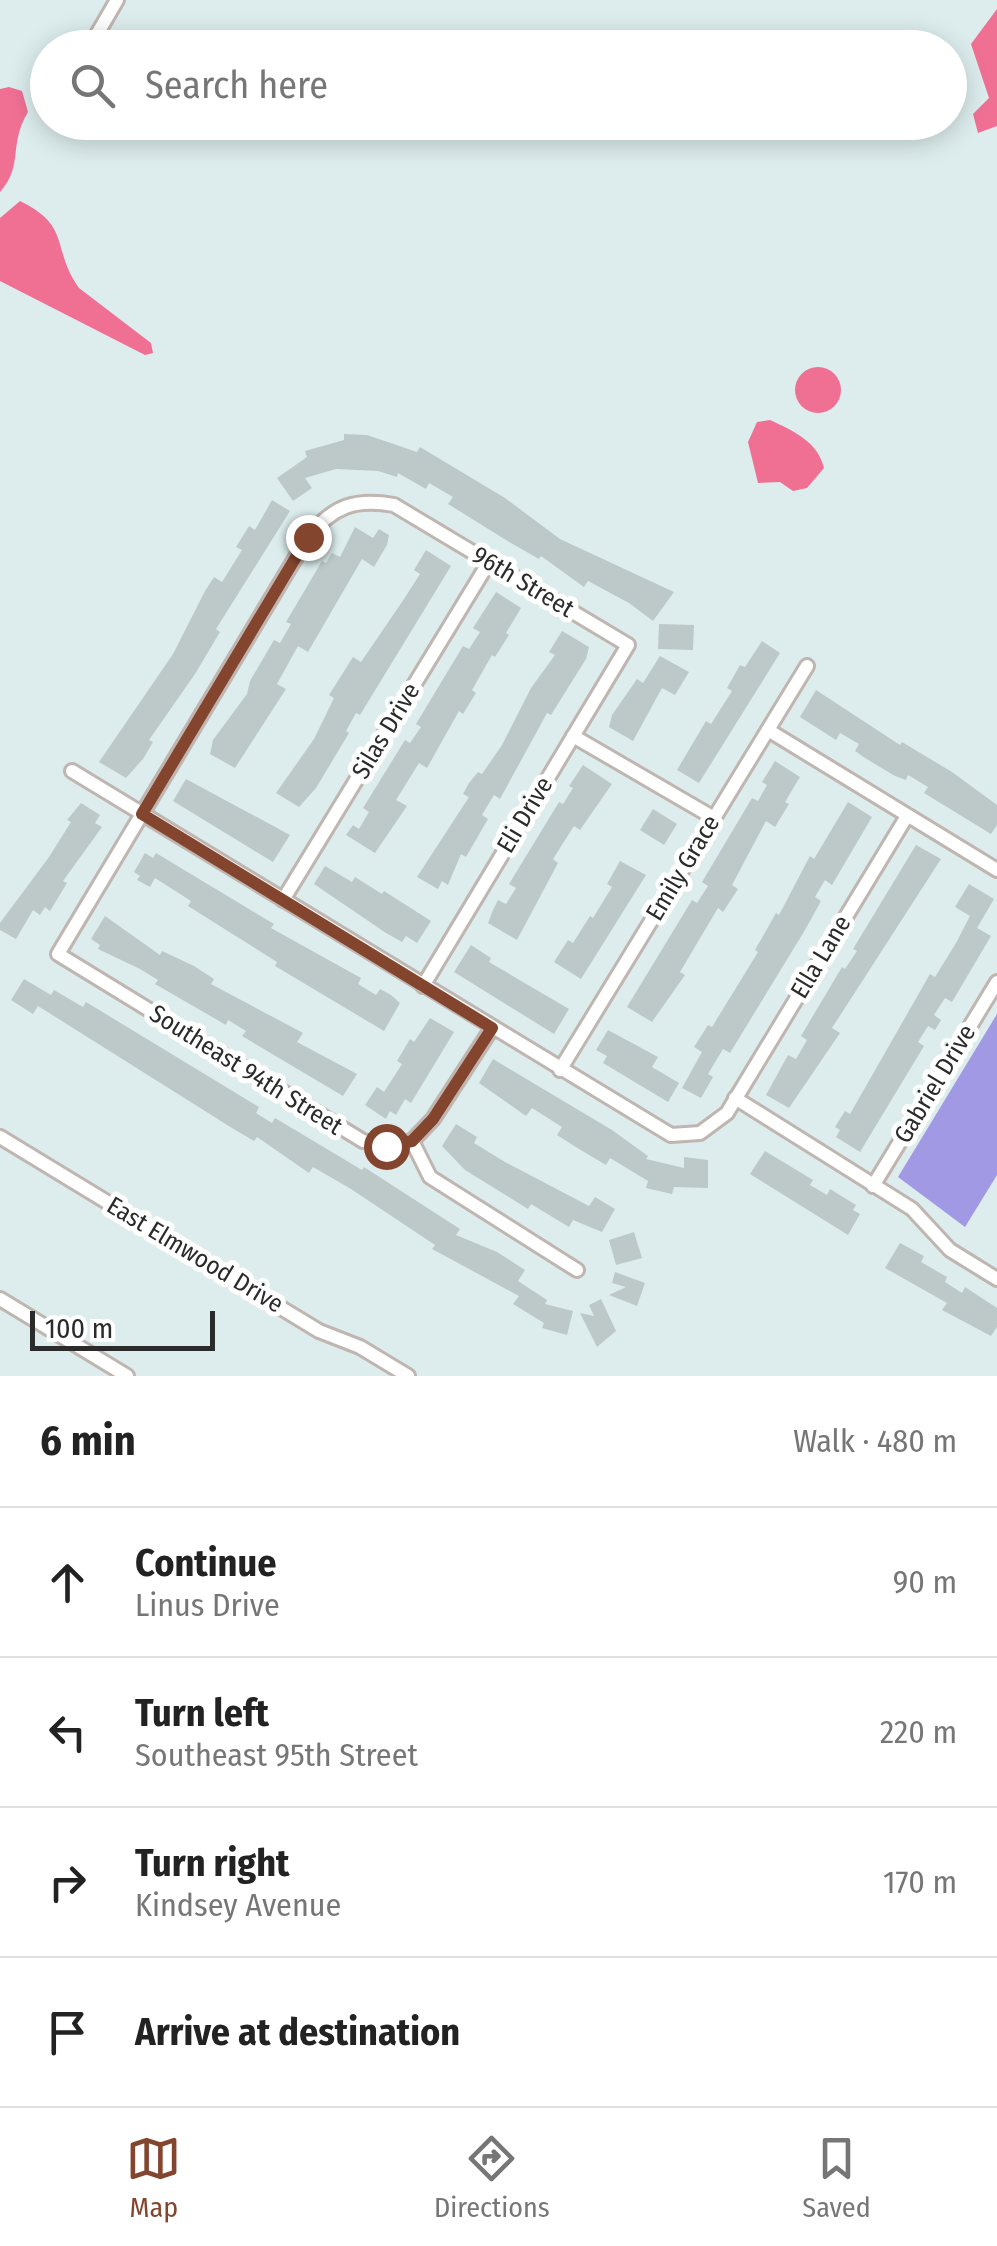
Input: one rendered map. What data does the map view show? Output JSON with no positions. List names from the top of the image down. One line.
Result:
{"streets":{"street":["96th Street","Silas Drive","Eli Drive","Emily Grace","Ella Lane","Southeast 94th Street","Gabriel Drive","East Elmwood Drive"]},"crossings":[["96th Street","Silas Drive"],["96th Street","Eli Drive"],["96th Street","Ella Lane"],["96th Street","Southeast 94th Street"],["Silas Drive","Ella Lane"],["Eli Drive","Ella Lane"],["Emily Grace","Ella Lane"]],"scale_bar":"100 m","page":{"search":"Search here","scale":"100 m","heading":["6 min","Walk · 480 m"],"list":[["Continue","Linus Drive","90 m"],["Turn left","Southeast 95th Street","220 m"],["Turn right","Kindsey Avenue","170 m"],"Arrive at destination"],"nav":["Map","Directions","Saved"]}}
